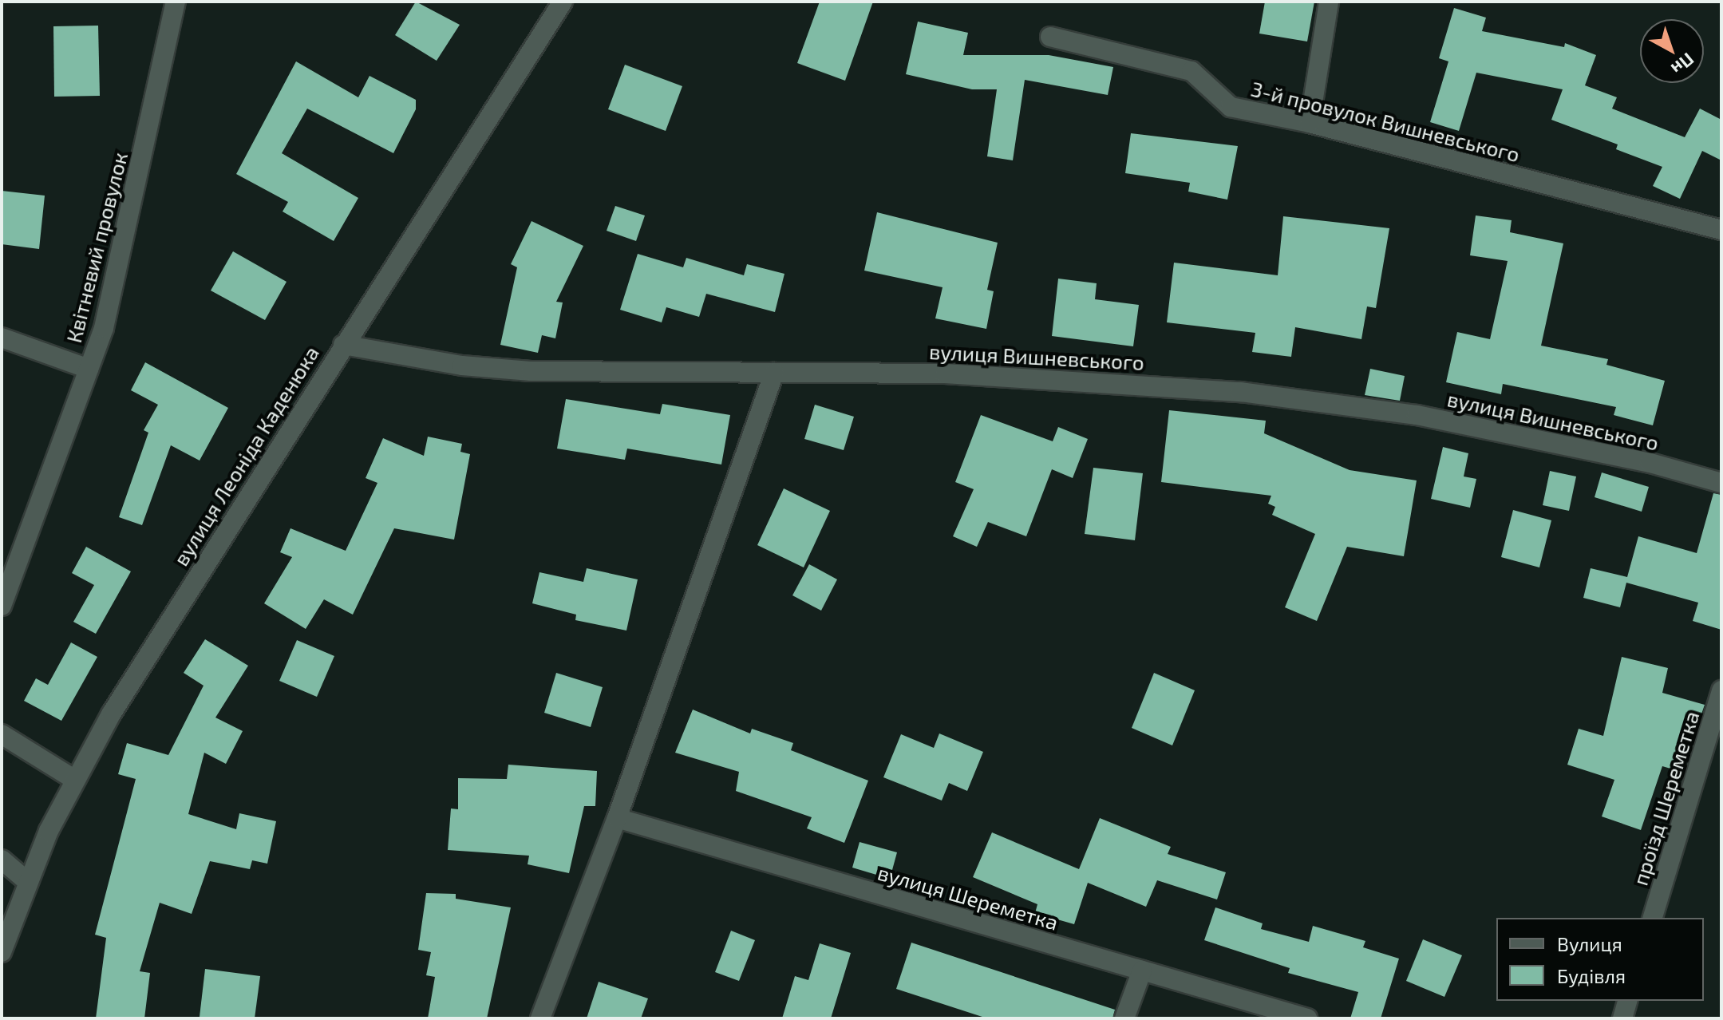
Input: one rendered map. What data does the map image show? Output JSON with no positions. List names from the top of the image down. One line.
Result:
{"streets":{"street":["3-й провулок Вишневського","Квітневий провулок","вулиця Вишневського","вулиця Леоніда Каденюка","проїзд Шереметка","вулиця Шереметка"]},"crossings":[["вулиця Вишневського","вулиця Леоніда Каденюка"]],"legend":["Вулиця","Будівля"],"north":"bottom right"}
